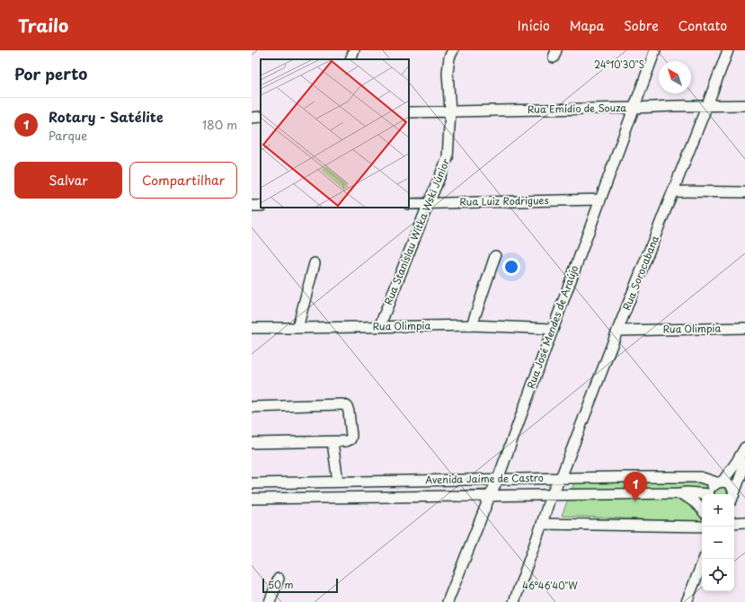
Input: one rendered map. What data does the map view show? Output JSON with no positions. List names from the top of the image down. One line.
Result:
{"streets":{"street":["Rua Emídio de Souza","Rua Luiz Rodrigues","Rua Stanislau Witka Wski Júnior","Rua Sorocabana","Rua Olimpia","Rua José Mendes de Araújo","Avenida Jaime de Castro"]},"crossings":[["Rua Emídio de Souza","Rua Stanislau Witka Wski Júnior"],["Rua Emídio de Souza","Rua Sorocabana"],["Rua Emídio de Souza","Rua José Mendes de Araújo"],["Rua Luiz Rodrigues","Rua Stanislau Witka Wski Júnior"],["Rua Luiz Rodrigues","Rua José Mendes de Araújo"],["Rua Stanislau Witka Wski Júnior","Rua Olimpia"],["Rua Sorocabana","Rua Olimpia"],["Rua Sorocabana","Avenida Jaime de Castro"],["Rua Olimpia","Rua José Mendes de Araújo"],["Rua José Mendes de Araújo","Avenida Jaime de Castro"]],"scale_bar":"50 m","north":"top left","page":{"header":"Trailo","nav":["Início","Mapa","Sobre","Contato"],"heading":"Por perto","list":[{"mark":"1","name":"Rotary - Satélite","note":"Parque","value":"180 m"}],"buttons":["Salvar","Compartilhar"],"pins":"1","map_buttons":["+","−"],"scale":"50 m"},"coordinates":["24°10'30\"S","46°46'40\"W"]}
